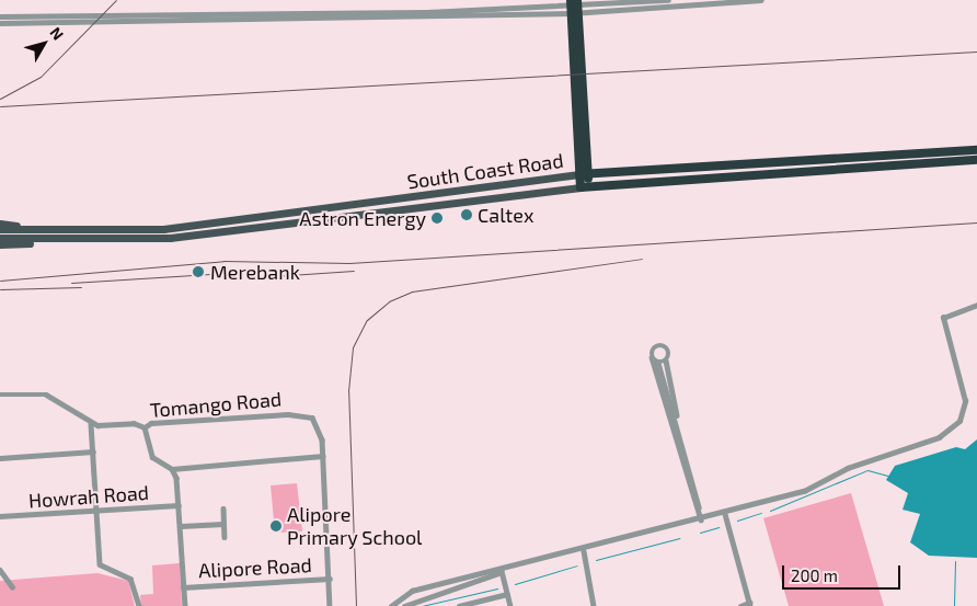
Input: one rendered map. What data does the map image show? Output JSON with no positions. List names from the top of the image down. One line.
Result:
{"streets":{"highway":["South Coast Road"],"street":["Tomango Road","Howrah Road","Alipore Road"]},"places":["Caltex","Astron Energy","Merebank","Alipore Primary School"],"scale_bar":"200 m","north":"top right"}
